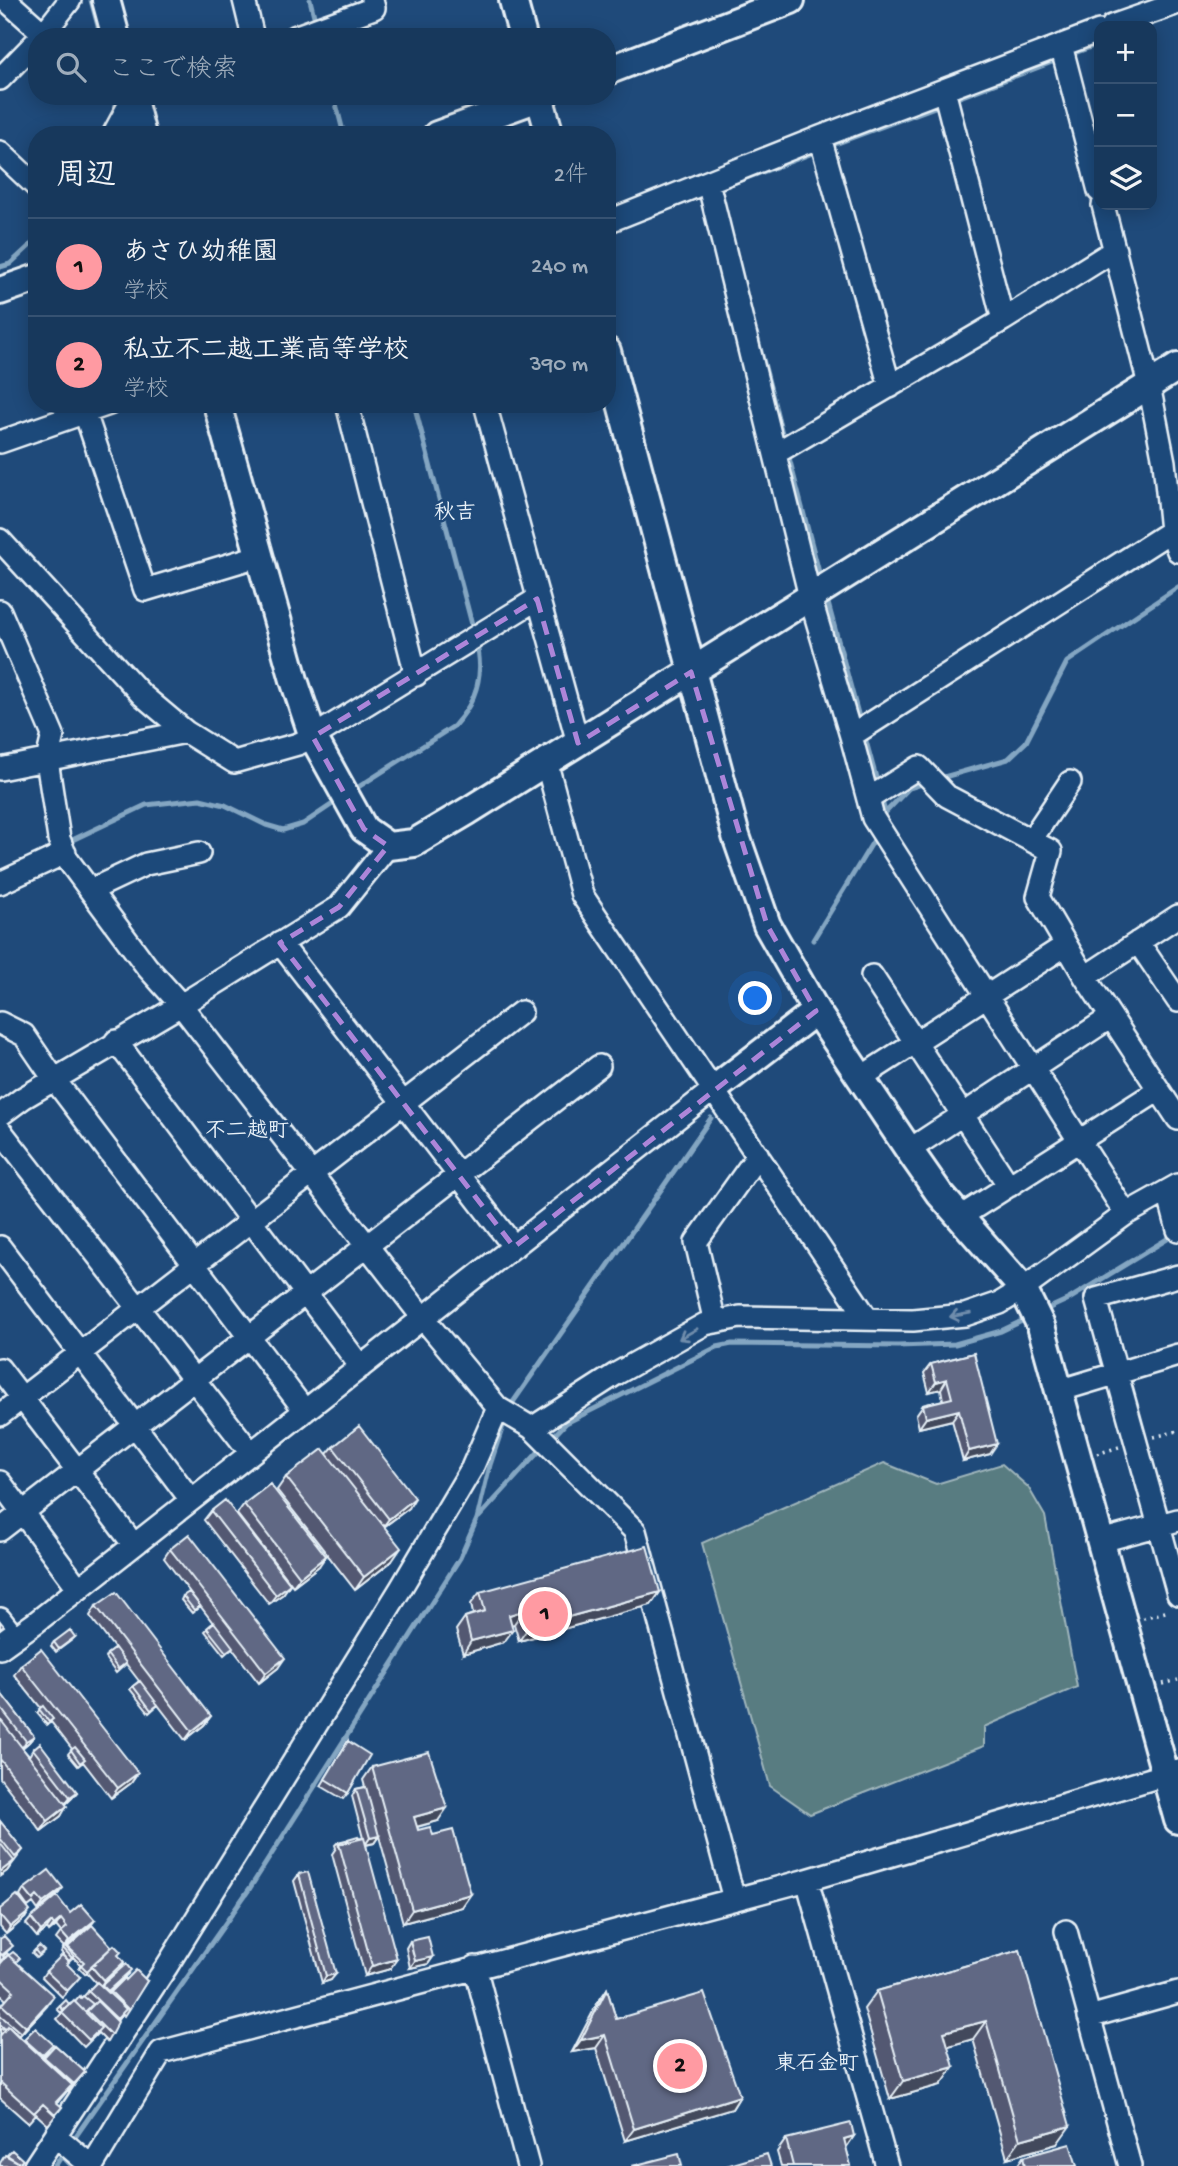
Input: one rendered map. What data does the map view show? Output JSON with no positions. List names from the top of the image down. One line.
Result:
{"districts":["秋吉","不二越町","東石金町"],"page":{"map_buttons":["+","−"],"search":"ここで検索","heading":["周辺","2件"],"list":[{"mark":"1","name":"あさひ幼稚園","note":"学校","value":"240 m"},{"mark":"2","name":"私立不二越工業高等学校","note":"学校","value":"390 m"}],"pins":["1","2"]}}
